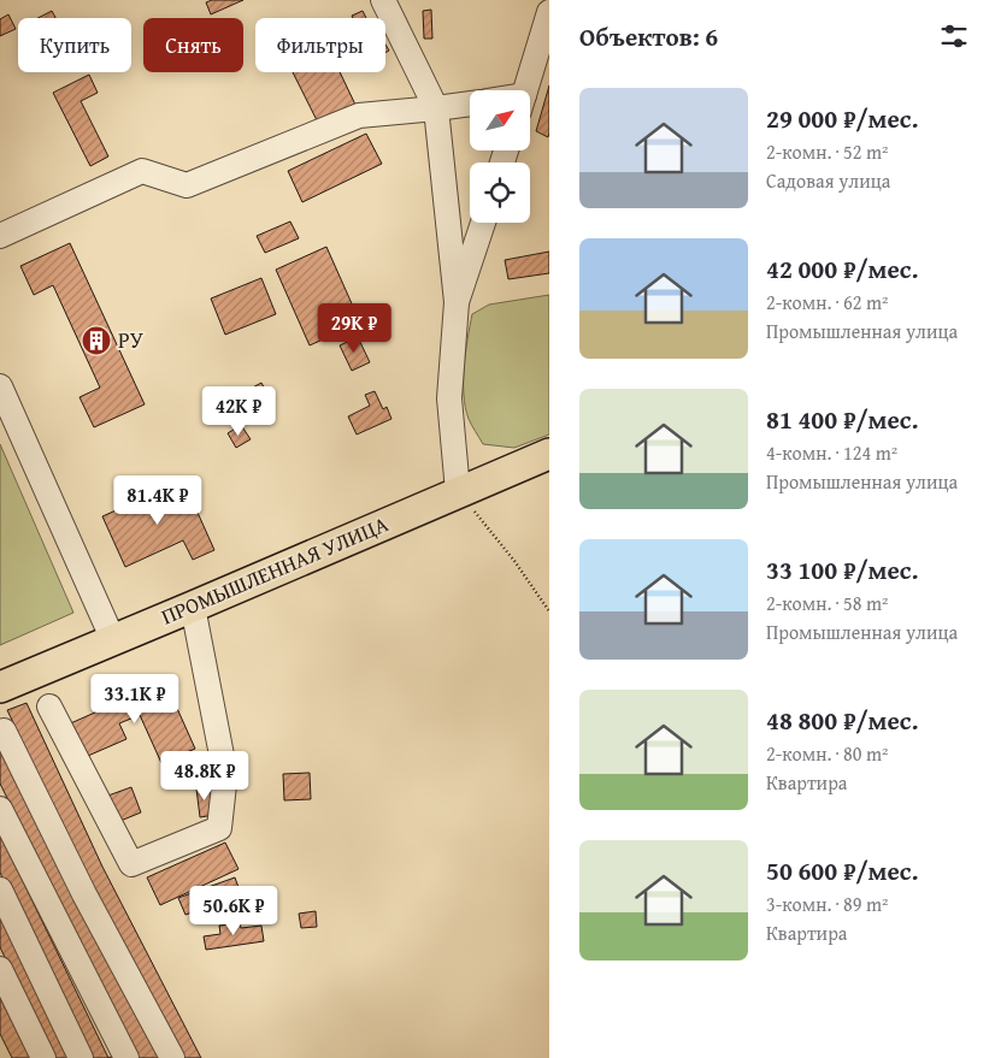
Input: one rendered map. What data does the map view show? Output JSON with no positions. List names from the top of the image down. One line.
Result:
{"streets":{"main road":["ПРОМЫШЛЕННАЯ УЛИЦА"]},"places":{"building":["РУ"]},"north":"top right","page":{"heading":"Объектов: 6","chip":["Купить","Снять","Фильтры"],"list":[{"name":"29 000 ₽/мес.","note":"2-комн. · 52 m² · Садовая улица"},{"name":"42 000 ₽/мес.","note":"2-комн. · 62 m² · Промышленная улица"},{"name":"81 400 ₽/мес.","note":"4-комн. · 124 m² · Промышленная улица"},{"name":"33 100 ₽/мес.","note":"2-комн. · 58 m² · Промышленная улица"},{"name":"48 800 ₽/мес.","note":"2-комн. · 80 m² · Квартира"},{"name":"50 600 ₽/мес.","note":"3-комн. · 89 m² · Квартира"}],"price":["29K ₽","42K ₽","81.4K ₽","33.1K ₽","48.8K ₽","50.6K ₽"]}}
